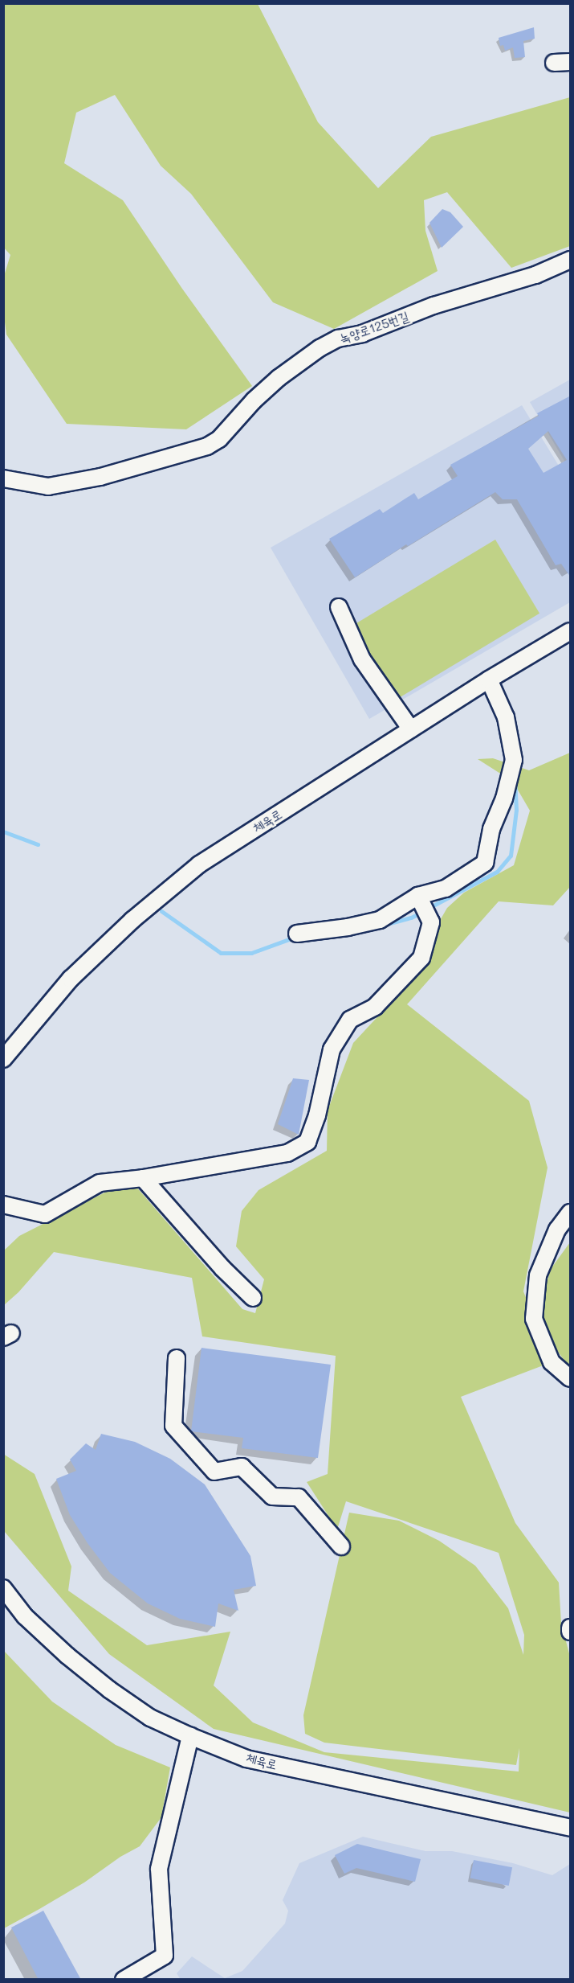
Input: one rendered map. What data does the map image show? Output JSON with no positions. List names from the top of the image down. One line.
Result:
{"streets":{"street":["녹양로125번길","체육로"]}}
